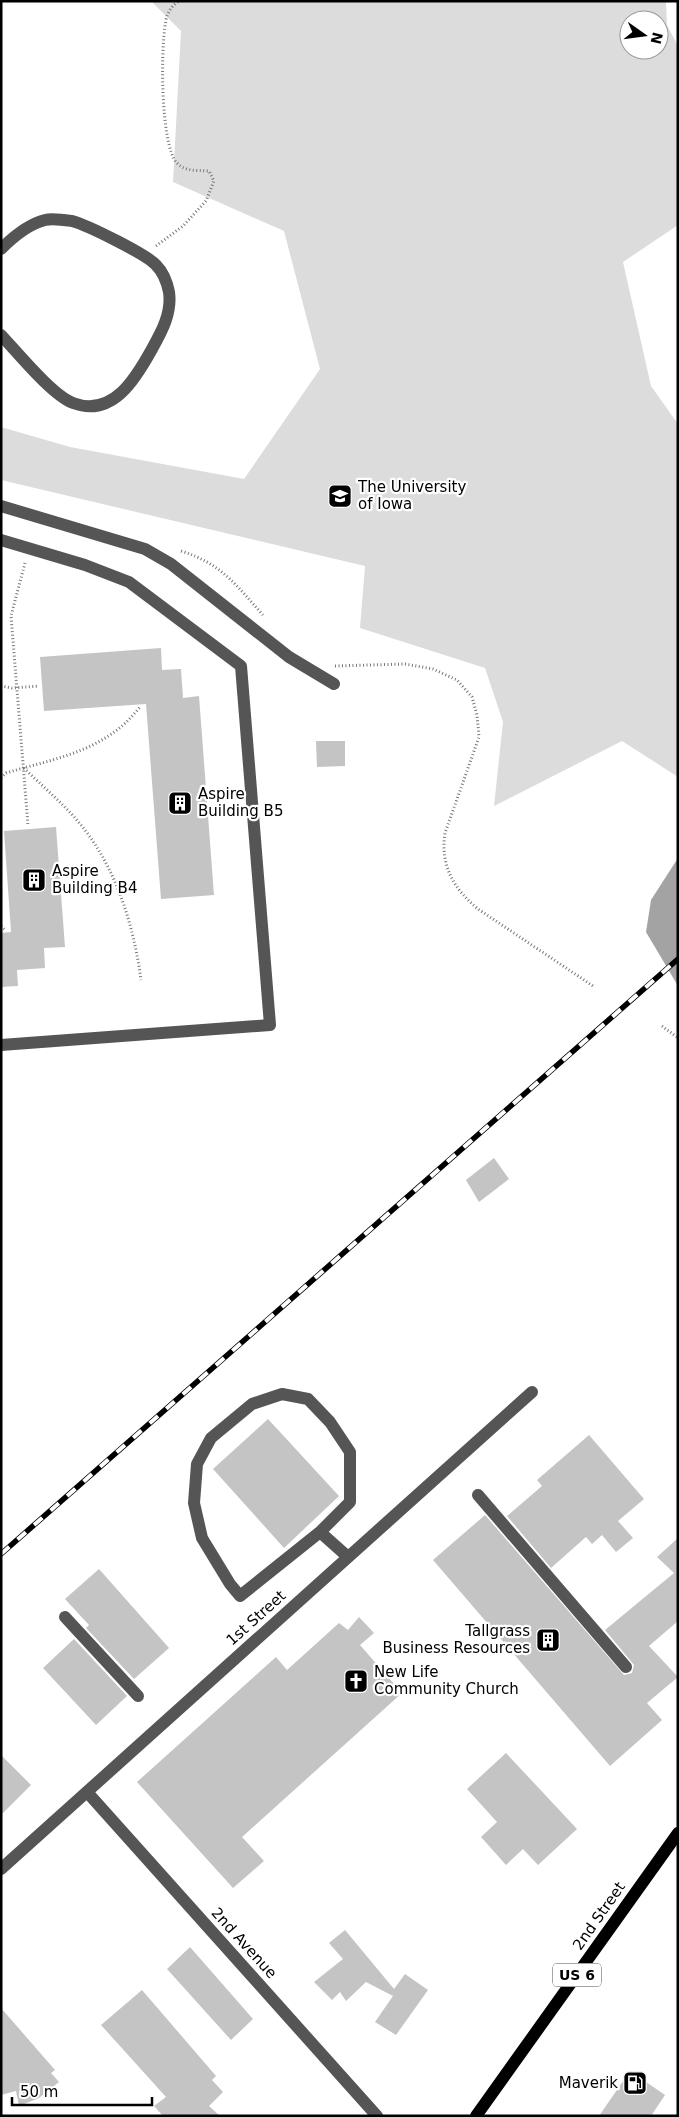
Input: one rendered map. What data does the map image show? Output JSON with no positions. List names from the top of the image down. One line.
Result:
{"streets":{"main road":["2nd Street","US 6"],"street":["1st Street","2nd Avenue"]},"crossings":[["1st Street","2nd Avenue"]],"places":{"school or university":["The University of Iowa"],"building":["Aspire Building B5","Aspire Building B4","Tallgrass Business Resources"],"church":["New Life Community Church"],"fuel station":["Maverik"]},"scale_bar":"50 m","north":"right"}
